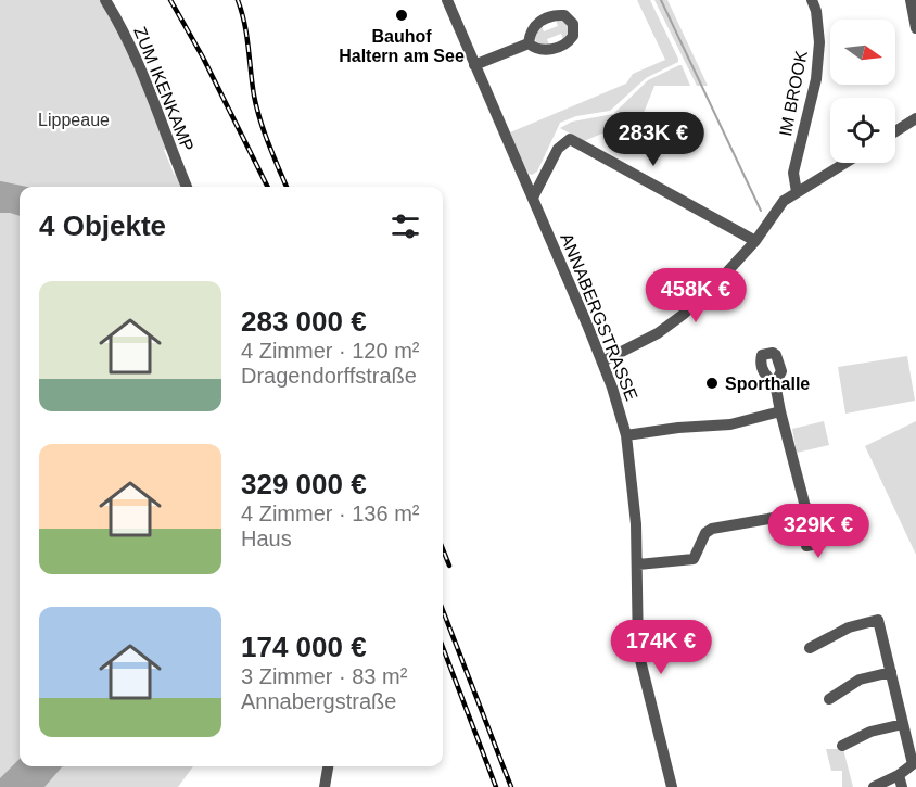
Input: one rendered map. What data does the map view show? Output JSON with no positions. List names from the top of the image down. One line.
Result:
{"streets":{"street":["ZUM IKENKAMP","IM BROOK","ANNABERGSTRASSE"]},"parks":["Lippeaue"],"places":["Bauhof Haltern am See","Sporthalle"],"north":"right","page":{"price":["283K €","458K €","329K €","174K €"],"heading":"4 Objekte","list":[{"name":"283 000 €","note":"4 Zimmer · 120 m² · Dragendorffstraße"},{"name":"329 000 €","note":"4 Zimmer · 136 m² · Haus"},{"name":"174 000 €","note":"3 Zimmer · 83 m² · Annabergstraße"}]}}
